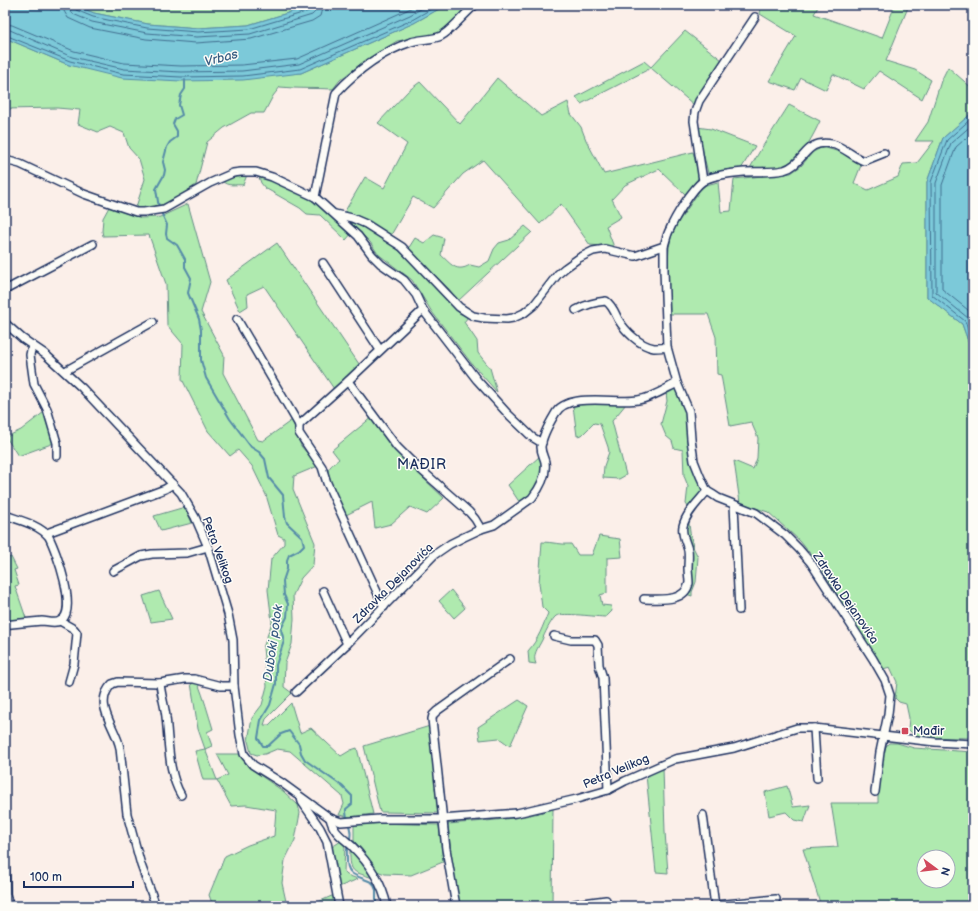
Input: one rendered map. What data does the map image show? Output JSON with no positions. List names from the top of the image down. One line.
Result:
{"streets":{"street":["Petra Velikog","Zdravka Dejanovića"]},"crossings":[["Petra Velikog","Zdravka Dejanovića"]],"districts":["MAĐIR"],"water":["Vrbas","Duboki potok"],"places":{"transit":["Mađir"]},"scale_bar":"100 m","north":"right"}
